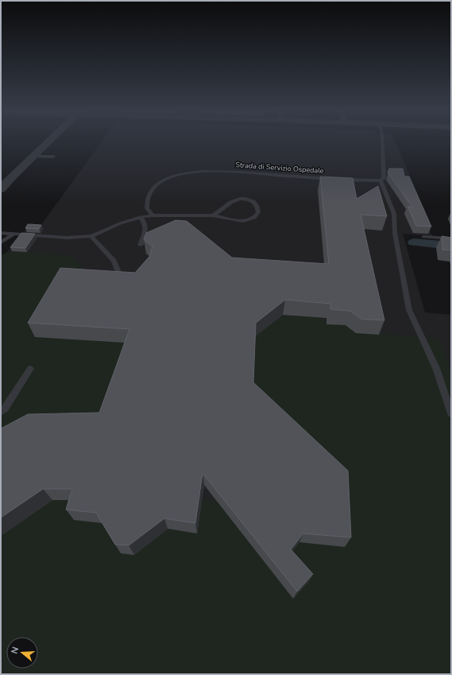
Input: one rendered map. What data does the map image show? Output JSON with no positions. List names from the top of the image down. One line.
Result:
{"streets":{"lane":["Strada di Servizio Ospedale"]},"north":"left"}
